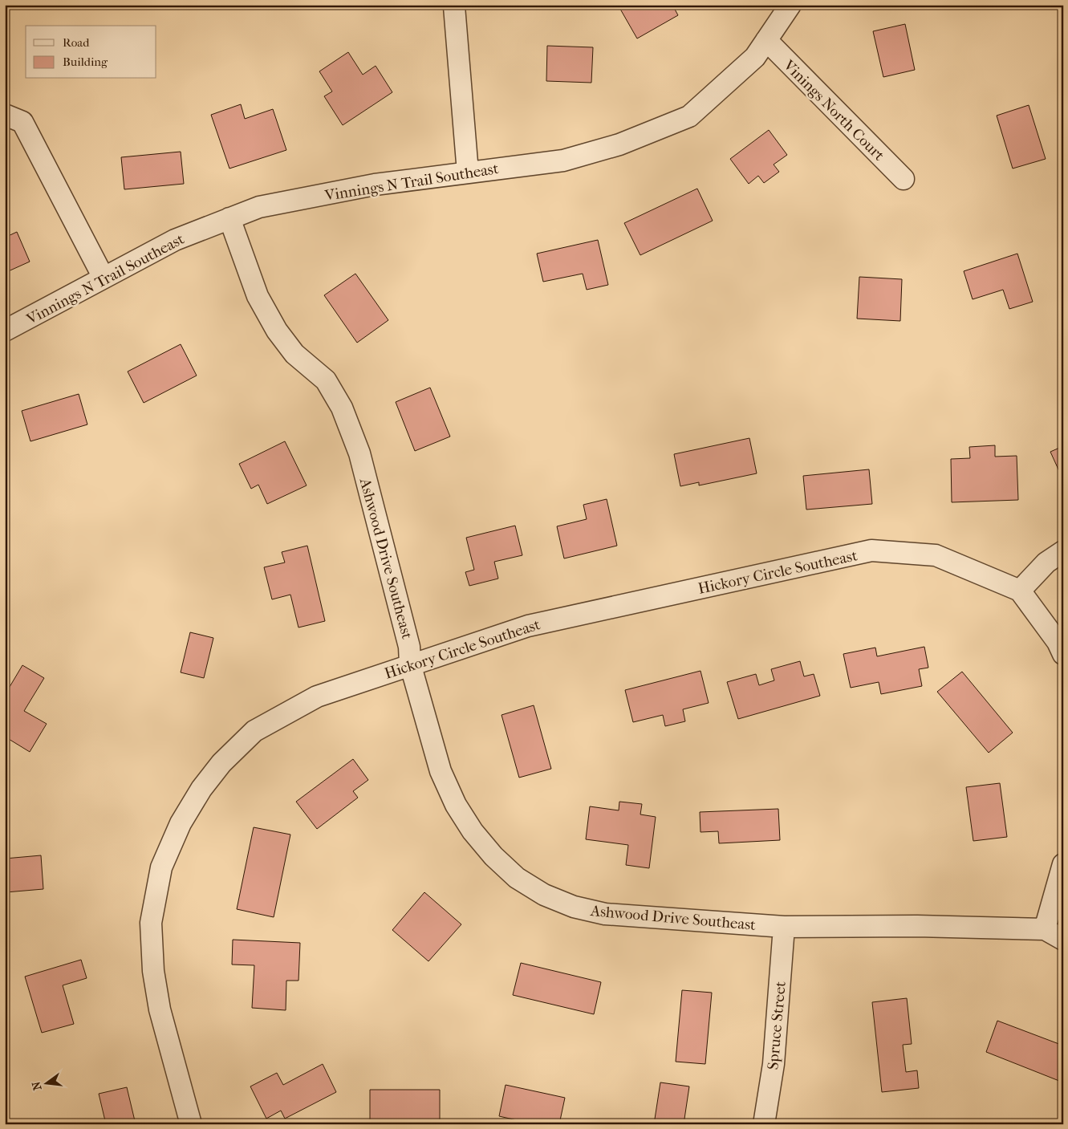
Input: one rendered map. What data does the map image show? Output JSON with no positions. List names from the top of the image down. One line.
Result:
{"streets":{"street":["Vinings North Court","Vinnings N Trail Southeast","Ashwood Drive Southeast","Hickory Circle Southeast","Spruce Street"]},"crossings":[["Vinings North Court","Vinnings N Trail Southeast"],["Vinnings N Trail Southeast","Ashwood Drive Southeast"],["Ashwood Drive Southeast","Hickory Circle Southeast"],["Ashwood Drive Southeast","Spruce Street"]],"legend":["Road","Building"],"north":"left"}
